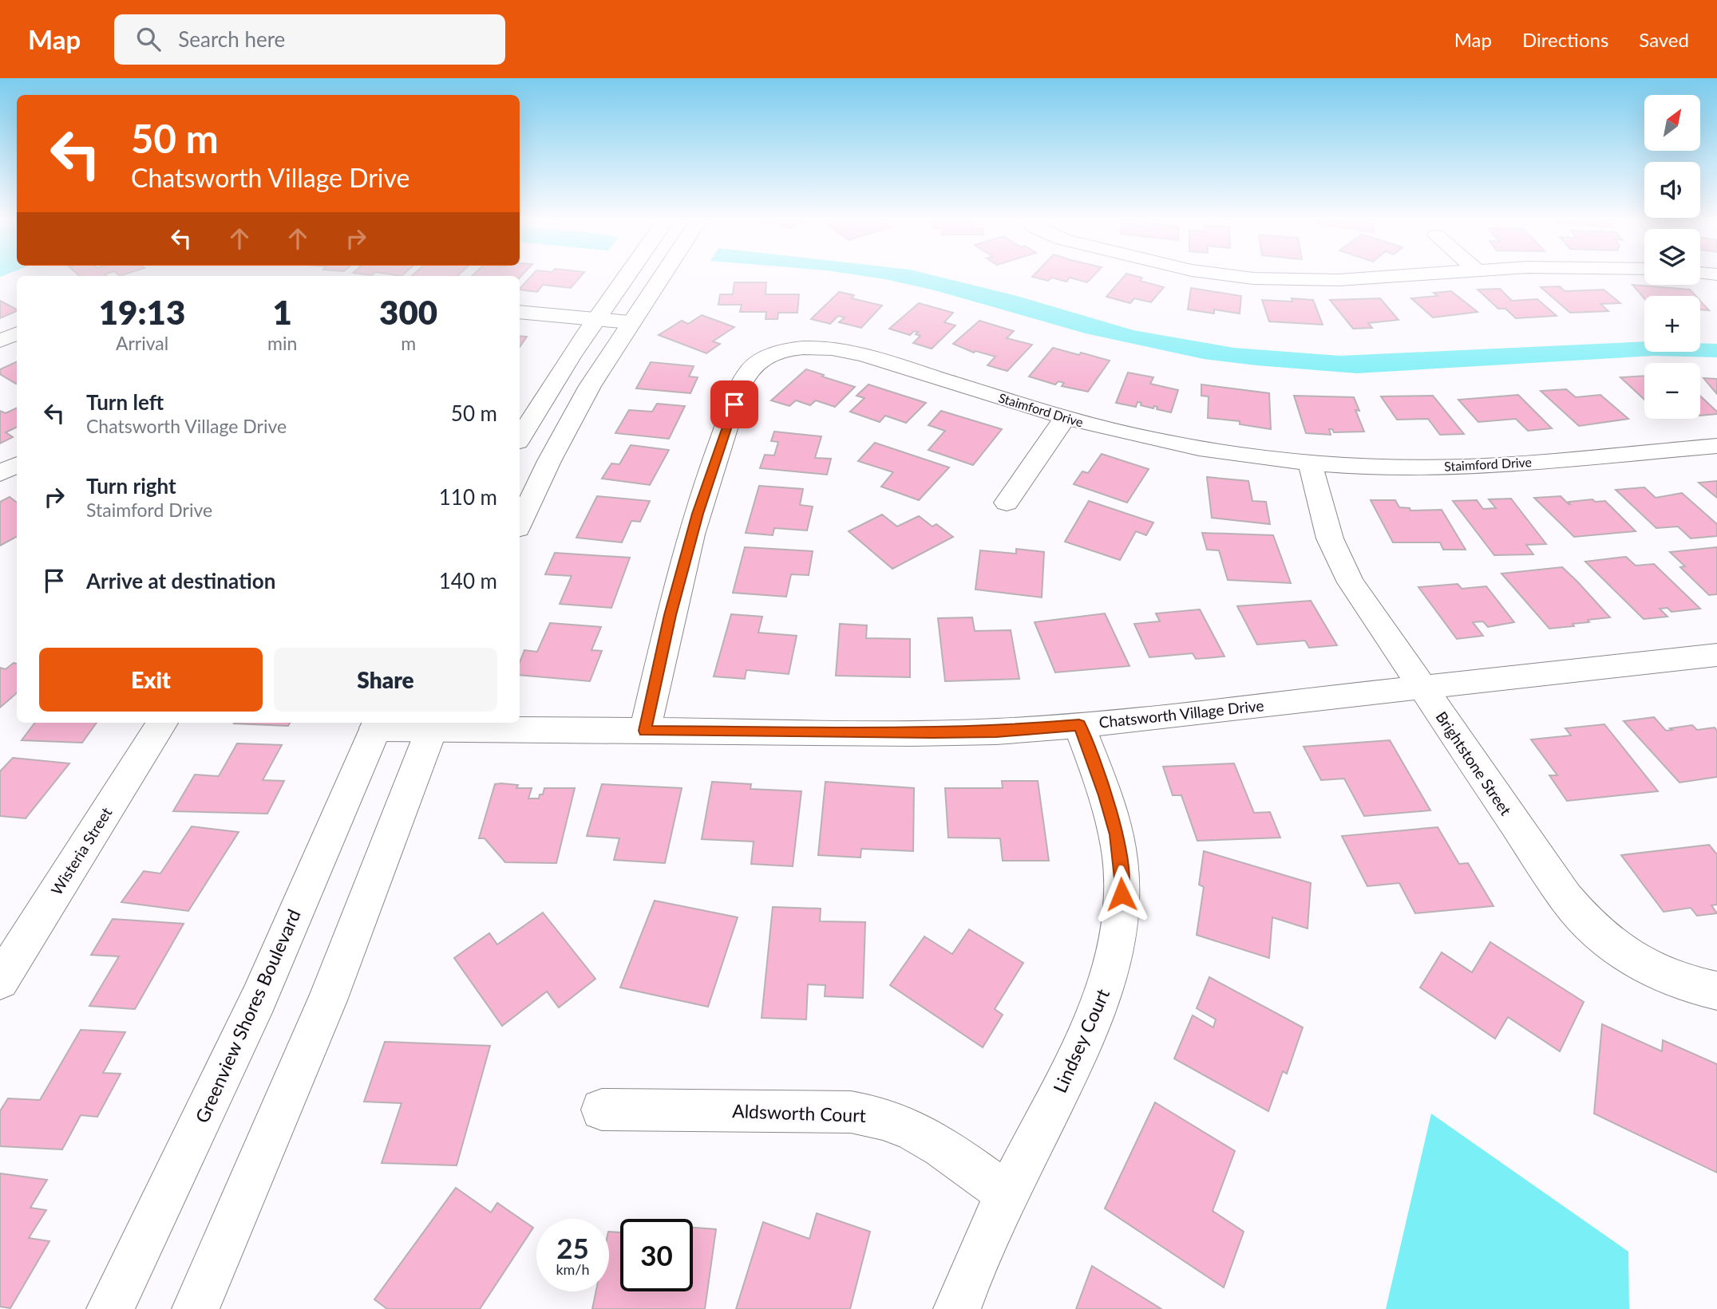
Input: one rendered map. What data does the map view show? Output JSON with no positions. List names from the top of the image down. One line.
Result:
{"streets":{"street":["Staimford Drive","Chatsworth Village Drive","Brightstone Street","Wisteria Street","Greenview Shores Boulevard","Lindsey Court","Aldsworth Court"]},"crossings":[["Staimford Drive","Chatsworth Village Drive"],["Staimford Drive","Brightstone Street"],["Chatsworth Village Drive","Brightstone Street"],["Chatsworth Village Drive","Greenview Shores Boulevard"],["Chatsworth Village Drive","Lindsey Court"],["Lindsey Court","Aldsworth Court"]],"north":"top right","page":{"header":"Map","search":"Search here","nav":["Map","Directions","Saved"],"map_buttons":["+","−"],"turn":["50 m","Chatsworth Village Drive"],"eta":["19:13","Arrival","1","min","300","m"],"list":[{"name":"Turn left","note":"Chatsworth Village Drive","value":"50 m"},{"name":"Turn right","note":"Staimford Drive","value":"110 m"},{"name":"Arrive at destination","value":"140 m"}],"buttons":["Exit","Share"],"speed":"25 km/h","limit":"30"}}
